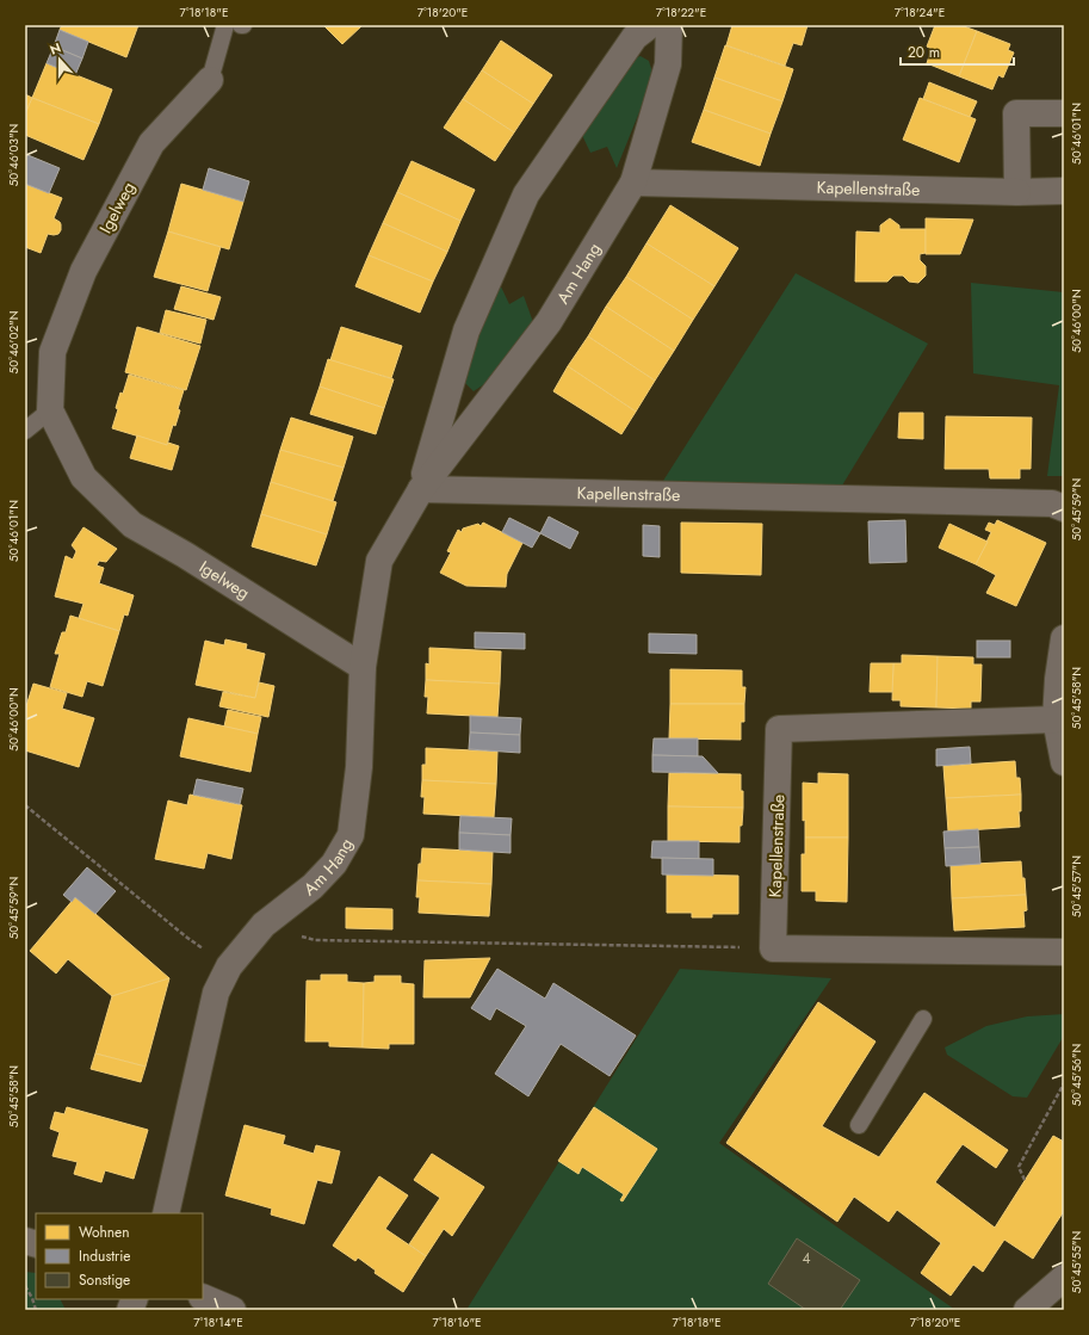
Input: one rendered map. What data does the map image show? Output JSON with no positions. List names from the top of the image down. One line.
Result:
{"streets":{"street":["Kapellenstraße","Igelweg","Am Hang"]},"crossings":[["Kapellenstraße","Am Hang"],["Igelweg","Am Hang"]],"house_numbers":["4"],"legend":["Wohnen","Industrie","Sonstige"],"scale_bar":"20 m","north":"top","coordinates":["7°18'18\"E","7°18'20\"E","7°18'22\"E","7°18'24\"E","50°46'01\"N","50°46'03\"N","50°46'00\"N","50°46'02\"N","50°45'59\"N","50°45'58\"N","50°45'57\"N","50°45'56\"N","50°45'55\"N","7°18'14\"E","7°18'16\"E"]}
